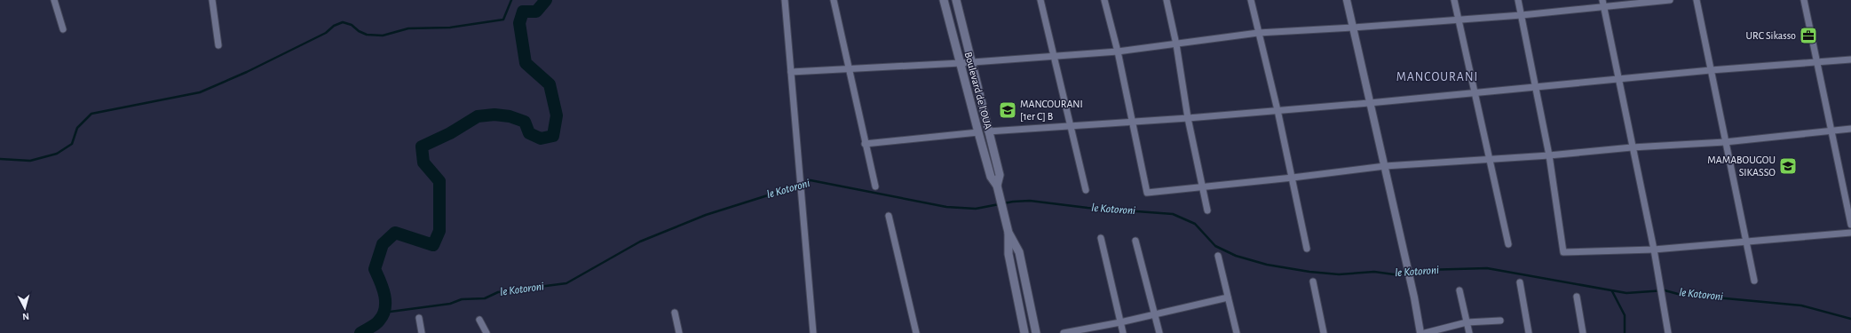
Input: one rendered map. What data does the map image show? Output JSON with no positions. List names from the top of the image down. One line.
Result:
{"streets":{"main road":["Boulevard de l'OUA"]},"districts":["MANCOURANI"],"water":["le Kotoroni"],"places":{"office":["URC Sikasso"],"school or university":["MANCOURANI [1er C] B","MAMABOUGOU SIKASSO"]},"north":"bottom"}
